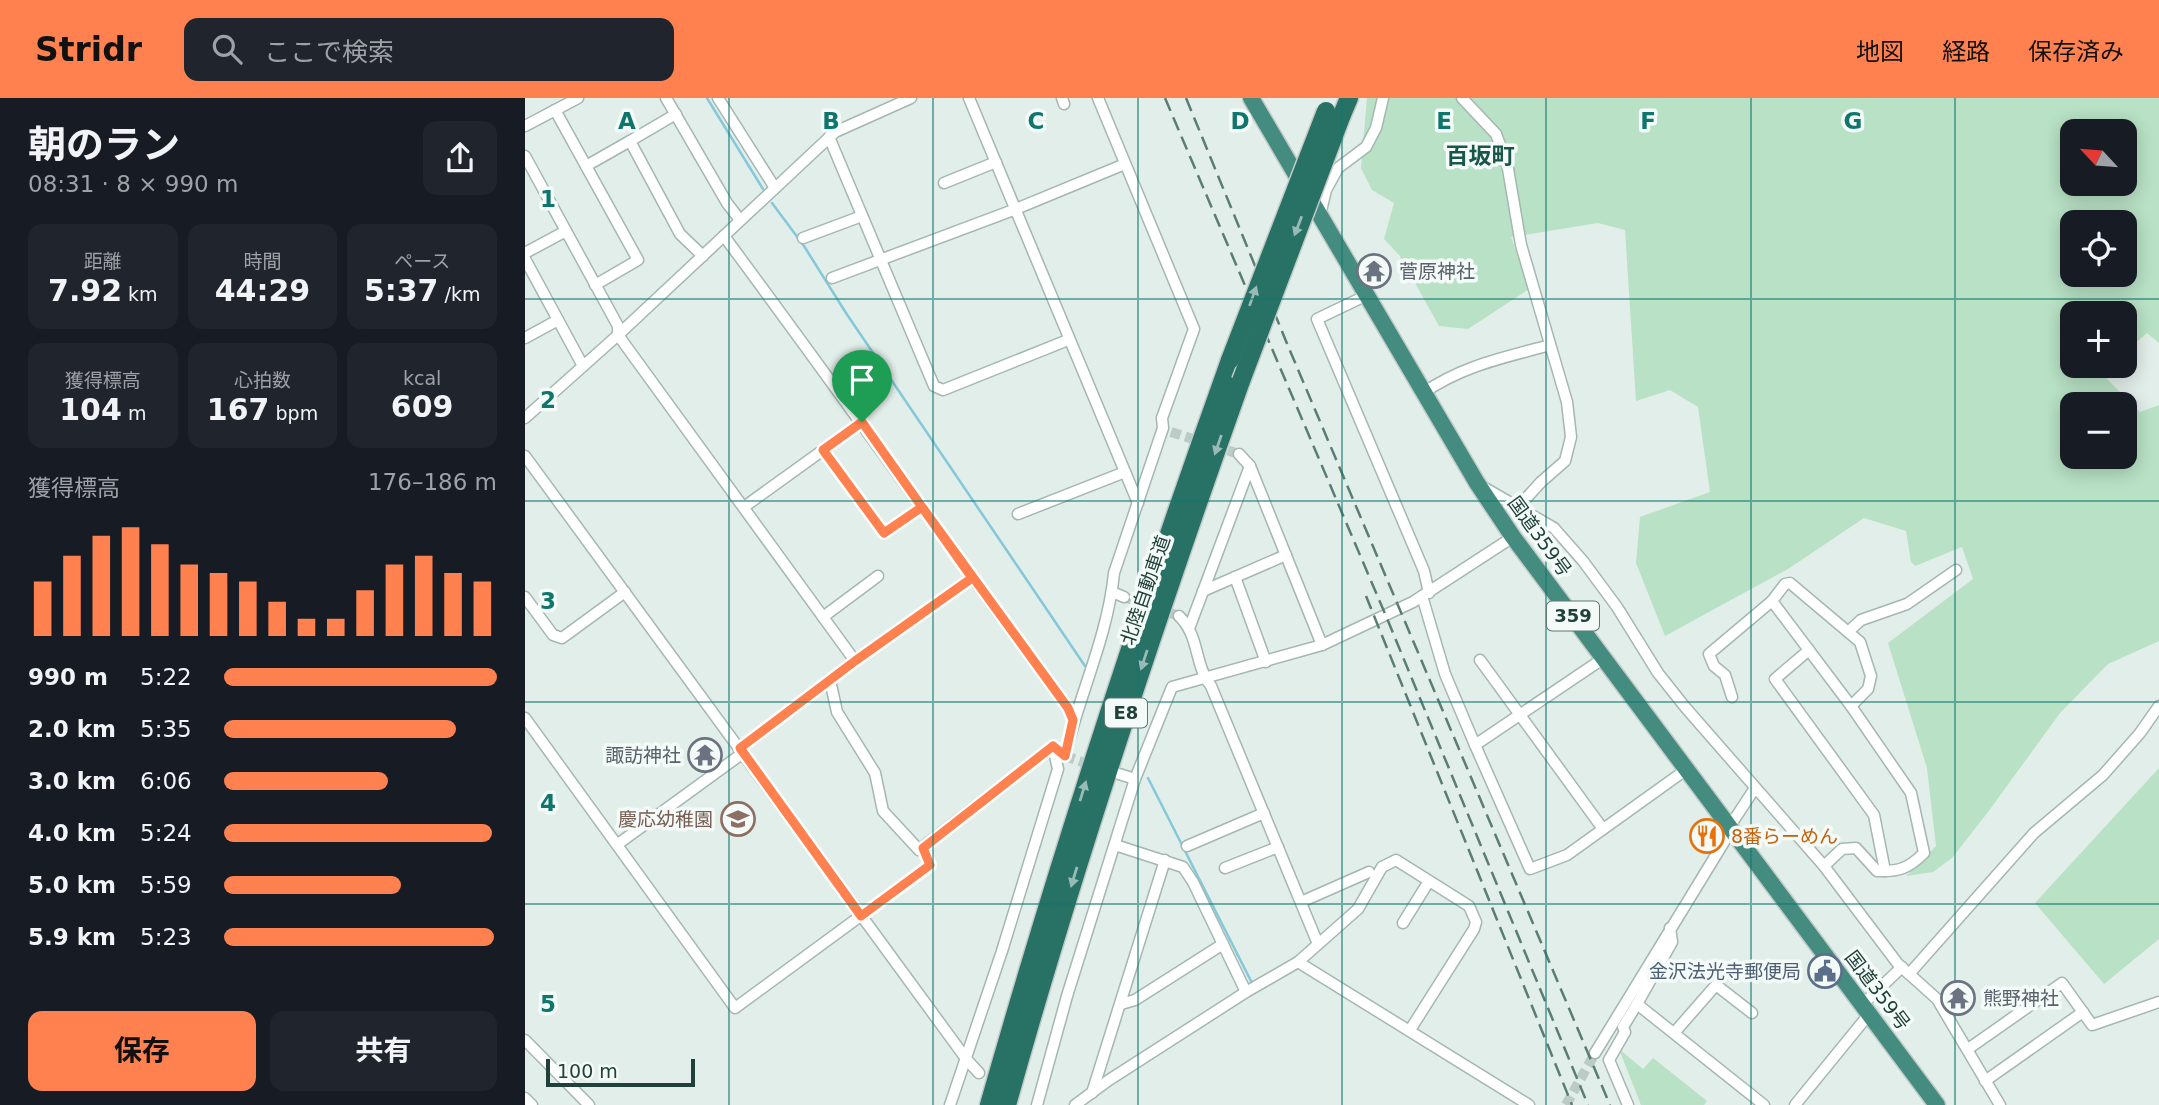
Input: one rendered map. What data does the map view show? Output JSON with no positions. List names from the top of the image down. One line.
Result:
{"streets":{"highway":["国道359号","北陸自動車道","359","E8"]},"districts":["百坂町"],"places":{"temple":["菅原神社","諏訪神社","熊野神社"],"school or university":["慶応幼稚園"],"restaurant":["8番らーめん"],"public building":["金沢法光寺郵便局"]},"scale_bar":"100 m","north":"top left","page":{"header":"Stridr","search":"ここで検索","nav":["地図","経路","保存済み"],"heading":["朝のラン","08:31 · 8 × 990 m"],"map_buttons":["+","−"],"stats":[["距離","7.92 km"],["時間","44:29"],["ペース","5:37 /km"],["獲得標高","104 m"],["心拍数","167 bpm"],["kcal","609"]],"chart":["獲得標高","176–186 m"],"list":[{"name":"990 m","note":"5:22"},{"name":"2.0 km","note":"5:35"},{"name":"3.0 km","note":"6:06"},{"name":"4.0 km","note":"5:24"},{"name":"5.0 km","note":"5:59"},{"name":"5.9 km","note":"5:23"}],"buttons":["保存","共有"],"scale":"100 m"},"grid":{"columns":["A","B","C","D","E","F","G"],"rows":["1","2","3","4","5"]}}
